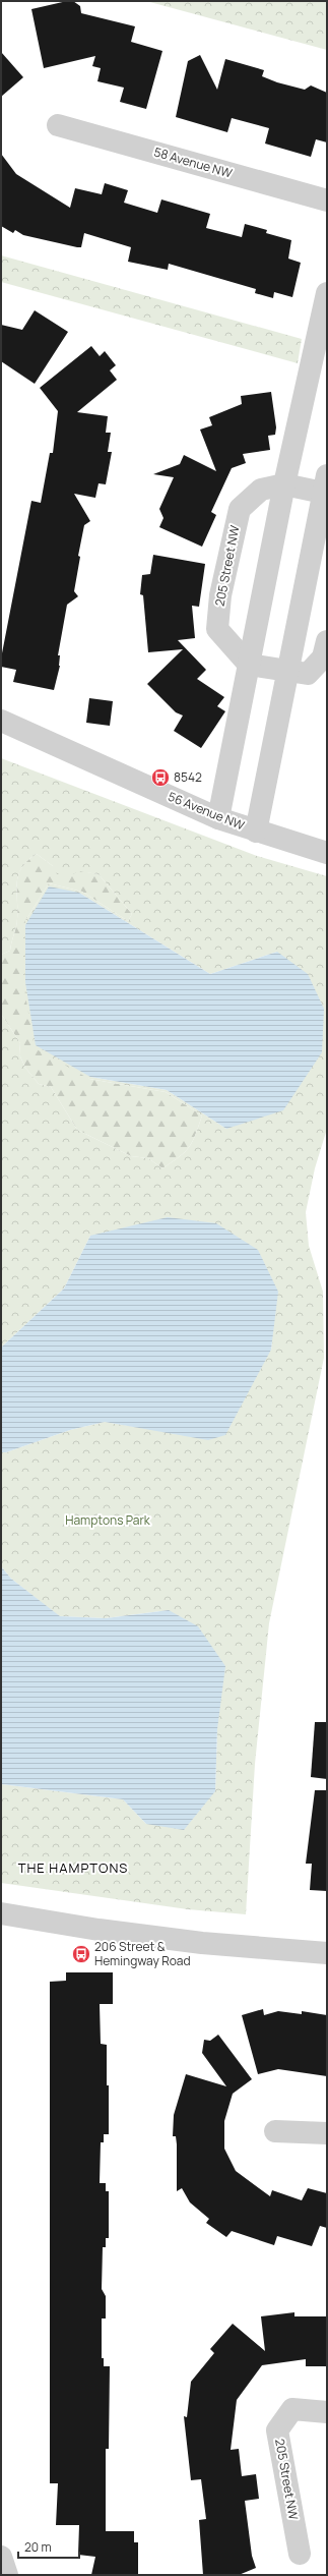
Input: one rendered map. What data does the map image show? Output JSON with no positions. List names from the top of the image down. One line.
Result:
{"streets":{"street":["58 Avenue NW","205 Street NW","56 Avenue NW"]},"crossings":[["205 Street NW","56 Avenue NW"]],"districts":["THE HAMPTONS"],"parks":["Hamptons Park"],"places":{"bus stop":["8542","206 Street & Hemingway Road"]},"scale_bar":"20 m"}
